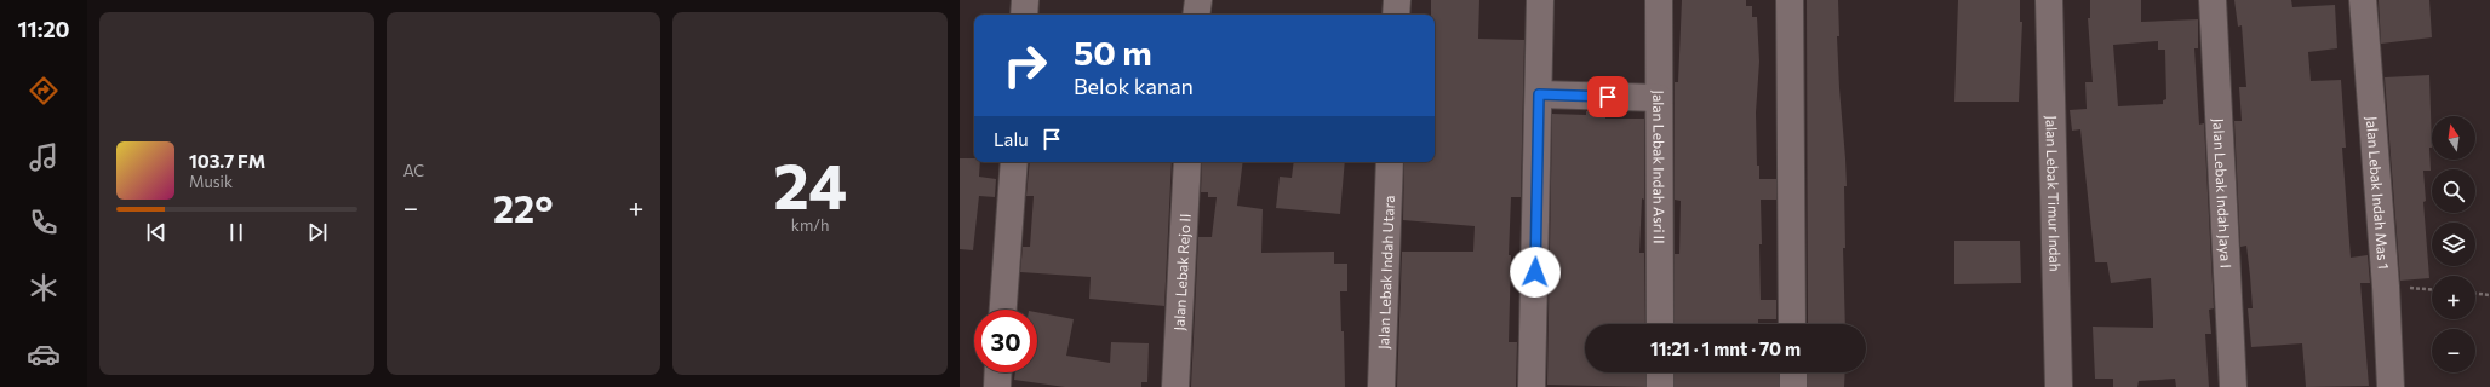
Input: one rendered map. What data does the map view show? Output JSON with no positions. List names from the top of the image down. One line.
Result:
{"streets":{"street":["Jalan Lebak Indah Asri II","Jalan Lebak Timur Indah","Jalan Lebak Indah Jaya I","Jalan Lebak Indah Mas 1","Jalan Lebak Rejo II","Jalan Lebak Indah Utara"]},"north":"top","page":{"tabs":"11:20","tile":["AC",["24","km/h"]],"turn":["50 m","Belok kanan"],"map_buttons":["+","−"],"then":"Lalu","song":["103.7 FM","Musik"],"heat":["−","22°","+"],"limit":"30","trip":"11:21 · 1 mnt · 70 m"}}
